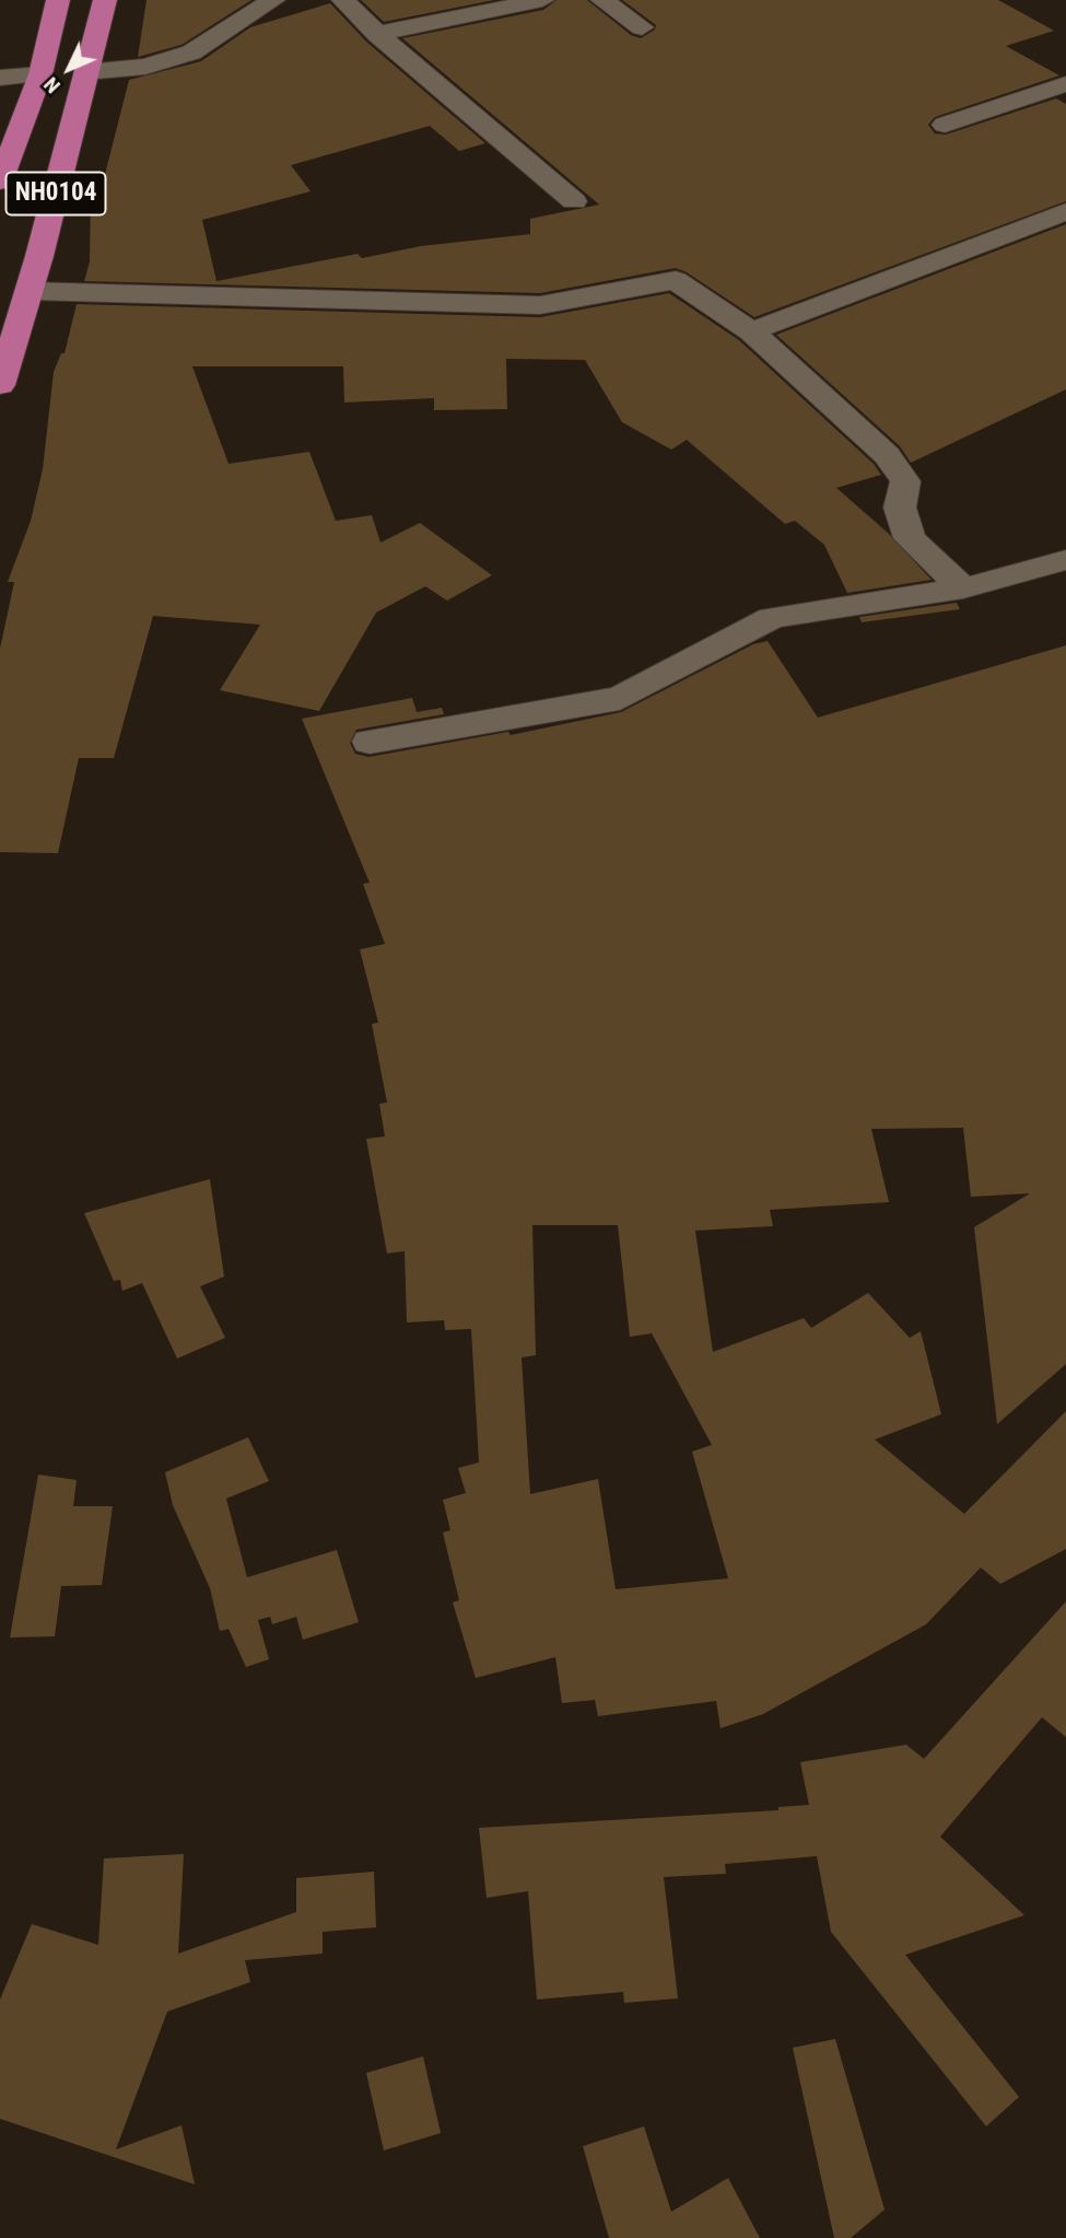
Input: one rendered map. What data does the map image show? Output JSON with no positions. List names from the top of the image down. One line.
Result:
{"streets":{"highway":["NH0104"]},"north":"bottom left"}
